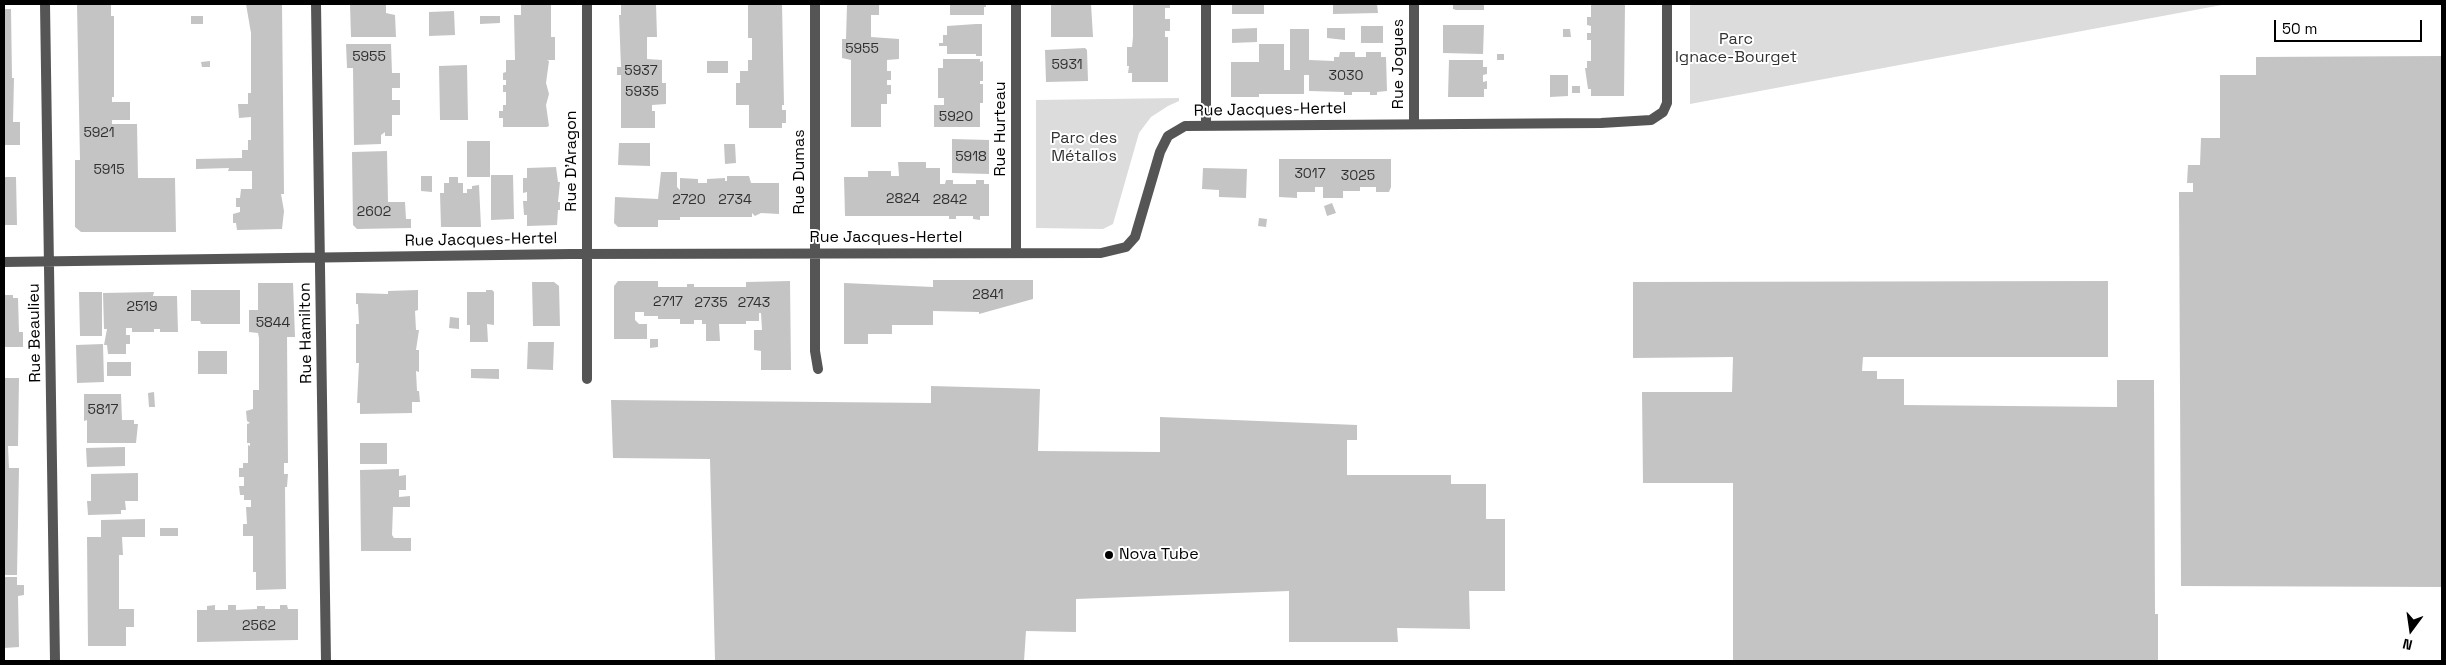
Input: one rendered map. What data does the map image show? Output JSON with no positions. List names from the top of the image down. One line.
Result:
{"streets":{"street":["Rue Jogues","Rue Jacques-Hertel","Rue Hurteau","Rue D'Aragon","Rue Dumas","Rue Beaulieu","Rue Hamilton"]},"crossings":[["Rue Jogues","Rue Jacques-Hertel"],["Rue Jacques-Hertel","Rue Hurteau"],["Rue Jacques-Hertel","Rue D'Aragon"],["Rue Jacques-Hertel","Rue Dumas"],["Rue Jacques-Hertel","Rue Beaulieu"],["Rue Jacques-Hertel","Rue Hamilton"]],"parks":["Parc Ignace-Bourget","Parc des Métallos"],"places":["Nova Tube"],"house_numbers":["5955","5955","5931","5937","3030","5935","5920","5921","5918","5915","3017","3025","2824","2720","2734","2842","2602","2841","2717","2735","2743","2519","5844","5817","2562"],"scale_bar":"50 m","north":"bottom"}
